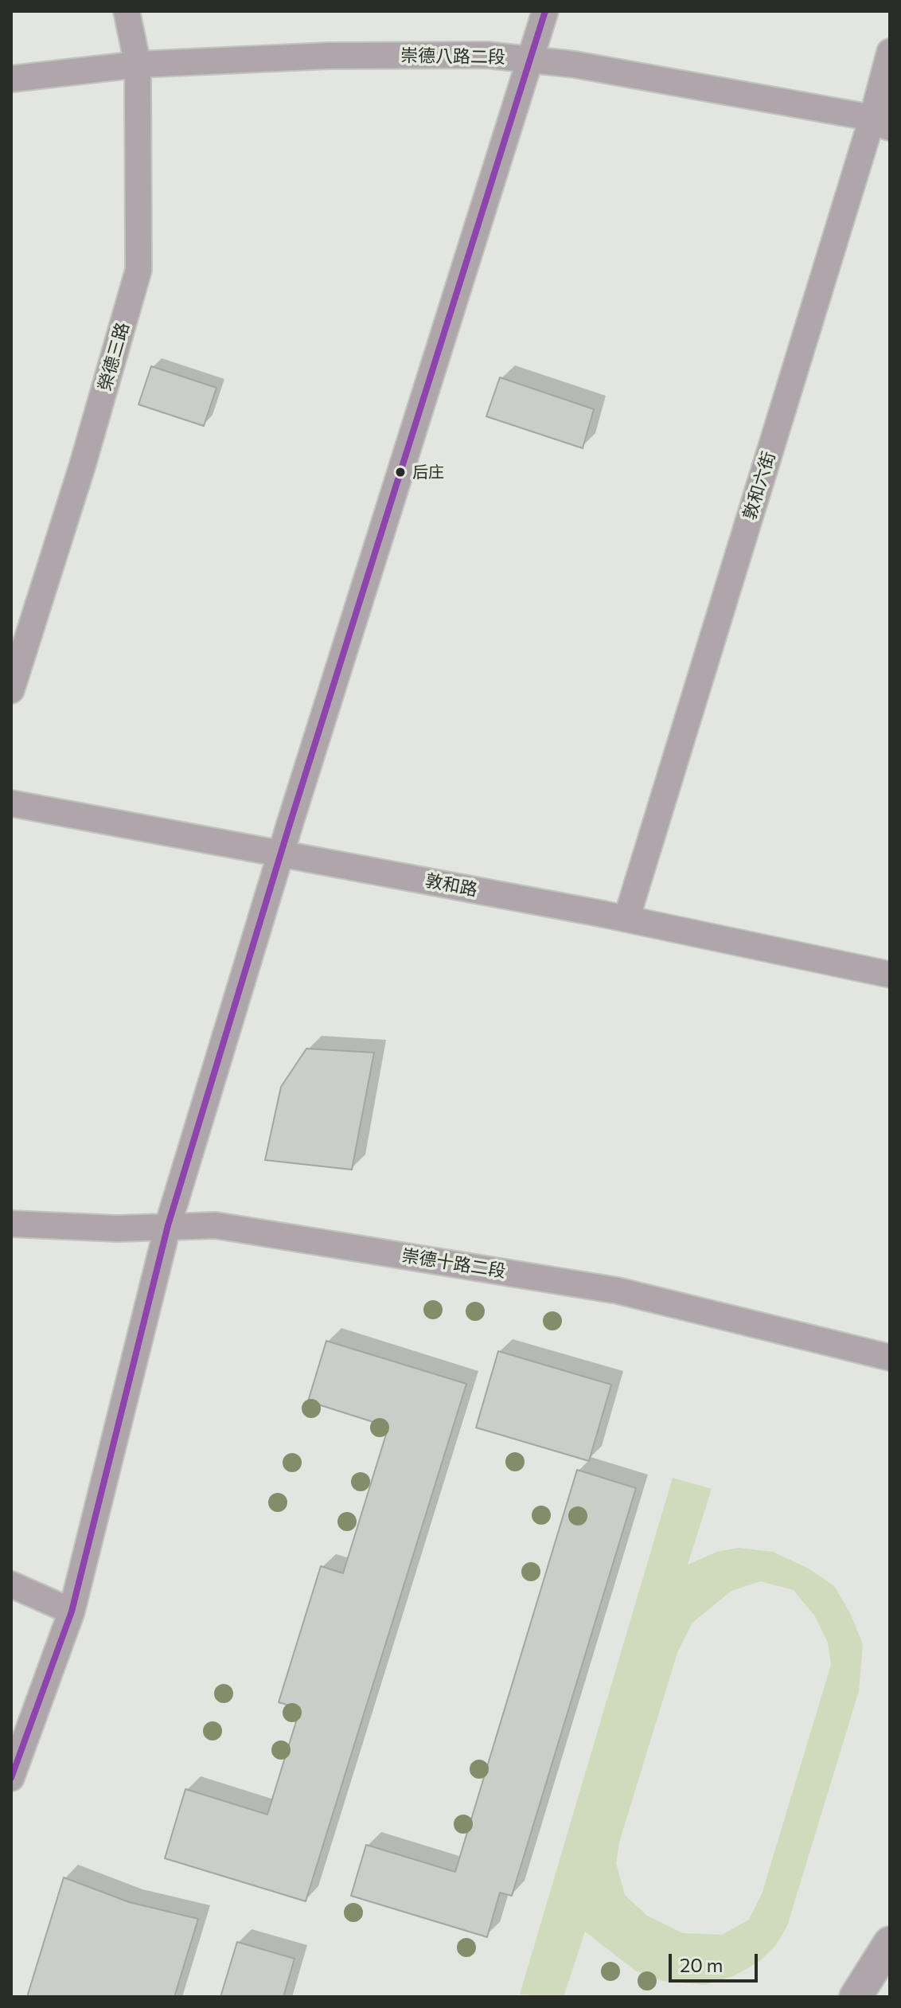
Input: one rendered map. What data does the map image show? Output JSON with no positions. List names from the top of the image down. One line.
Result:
{"streets":{"street":["崇德八路二段","榮德三路","敦和六街","敦和路","崇德十路二段"]},"crossings":[["崇德八路二段","榮德三路"],["崇德八路二段","敦和六街"],["敦和六街","敦和路"]],"places":["后庄"],"scale_bar":"20 m"}
